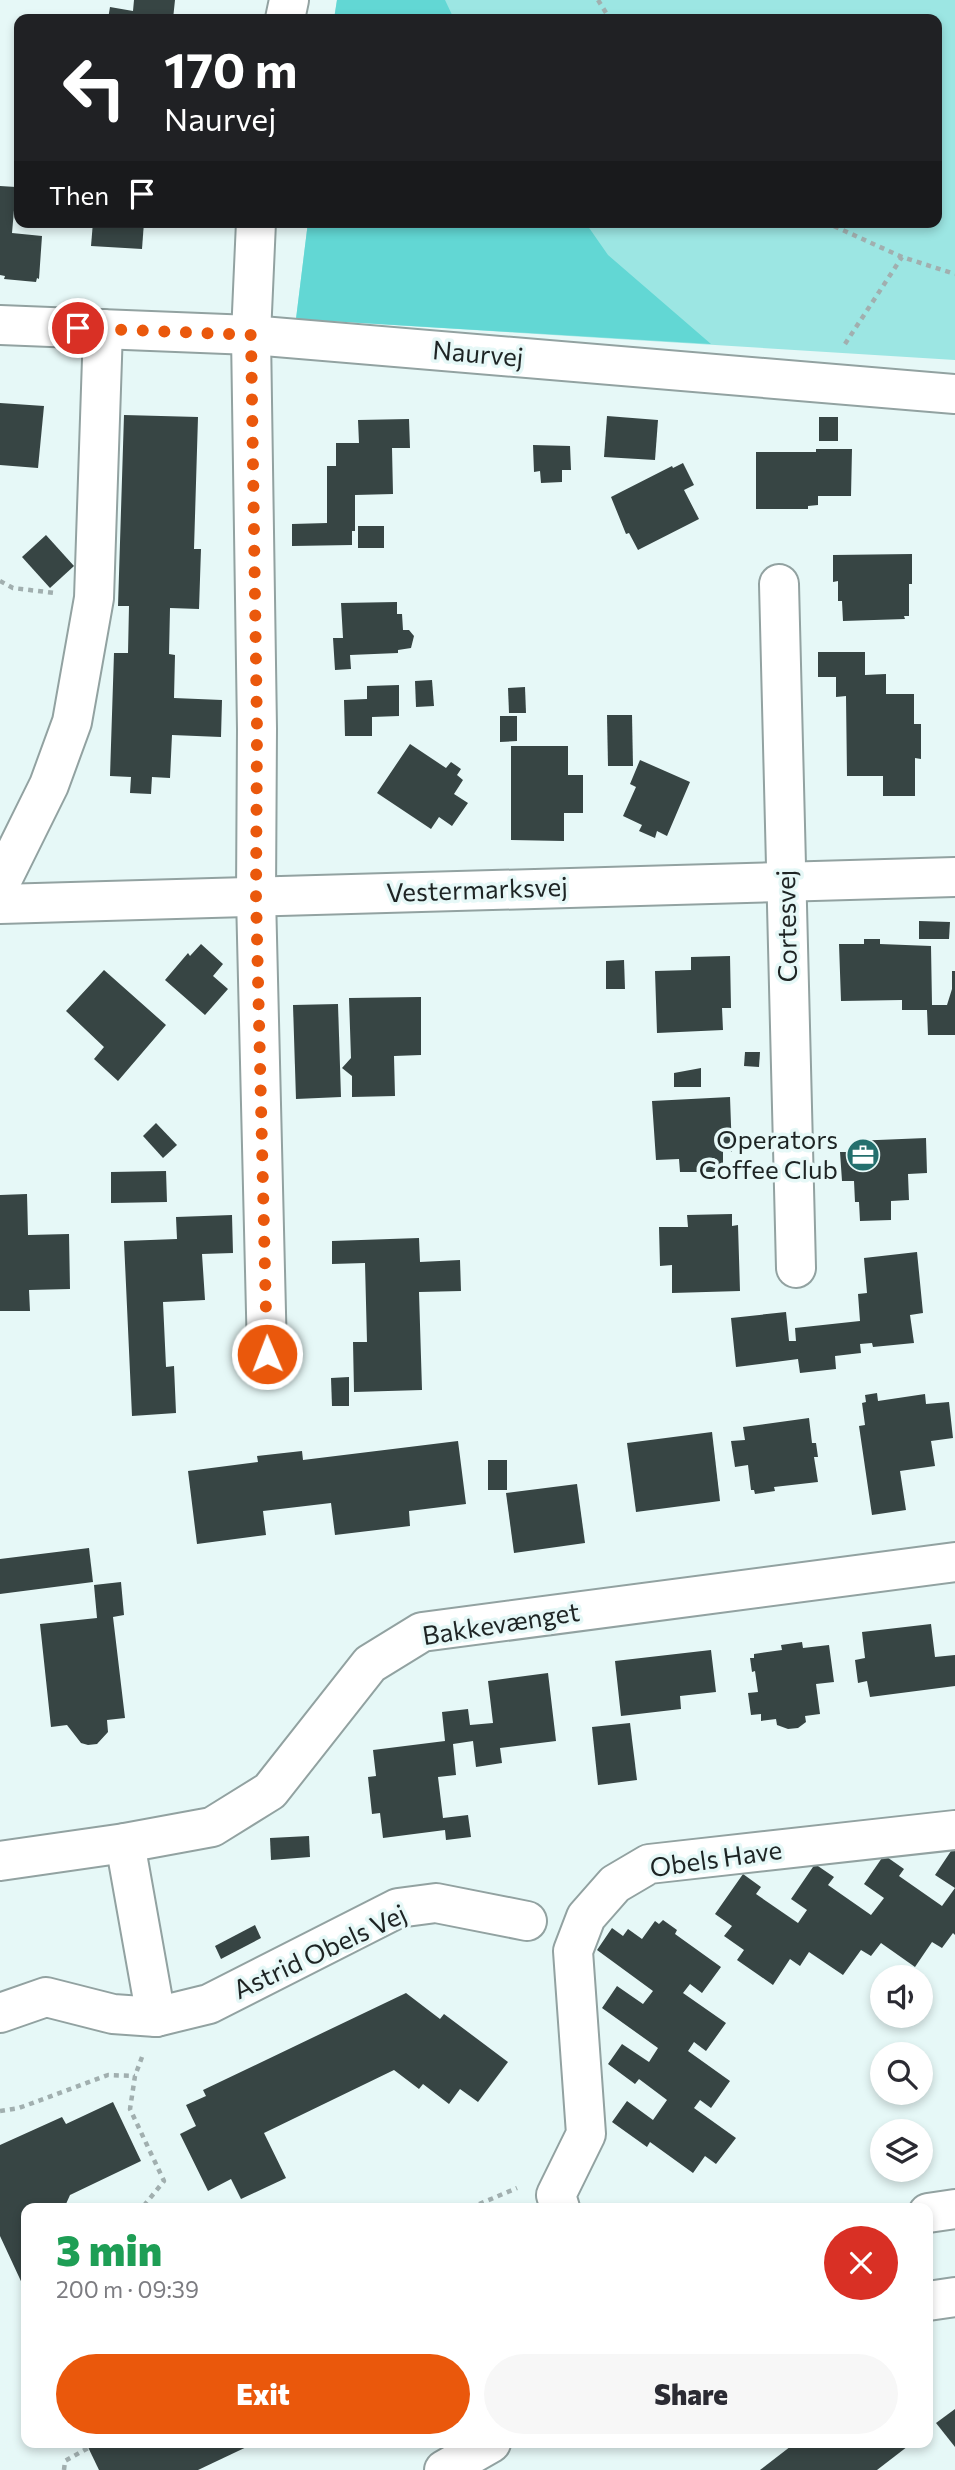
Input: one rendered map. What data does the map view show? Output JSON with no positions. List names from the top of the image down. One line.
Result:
{"streets":{"street":["Naurvej","Vestermarksvej","Cortesvej","Bakkevænget","Obels Have","Astrid Obels Vej"]},"crossings":[["Vestermarksvej","Cortesvej"]],"places":{"office":["Operators Coffee Club"]},"page":{"turn":["170 m","Naurvej"],"then":"Then","heading":["3 min","200 m · 09:39"],"buttons":["Exit","Share"]}}
